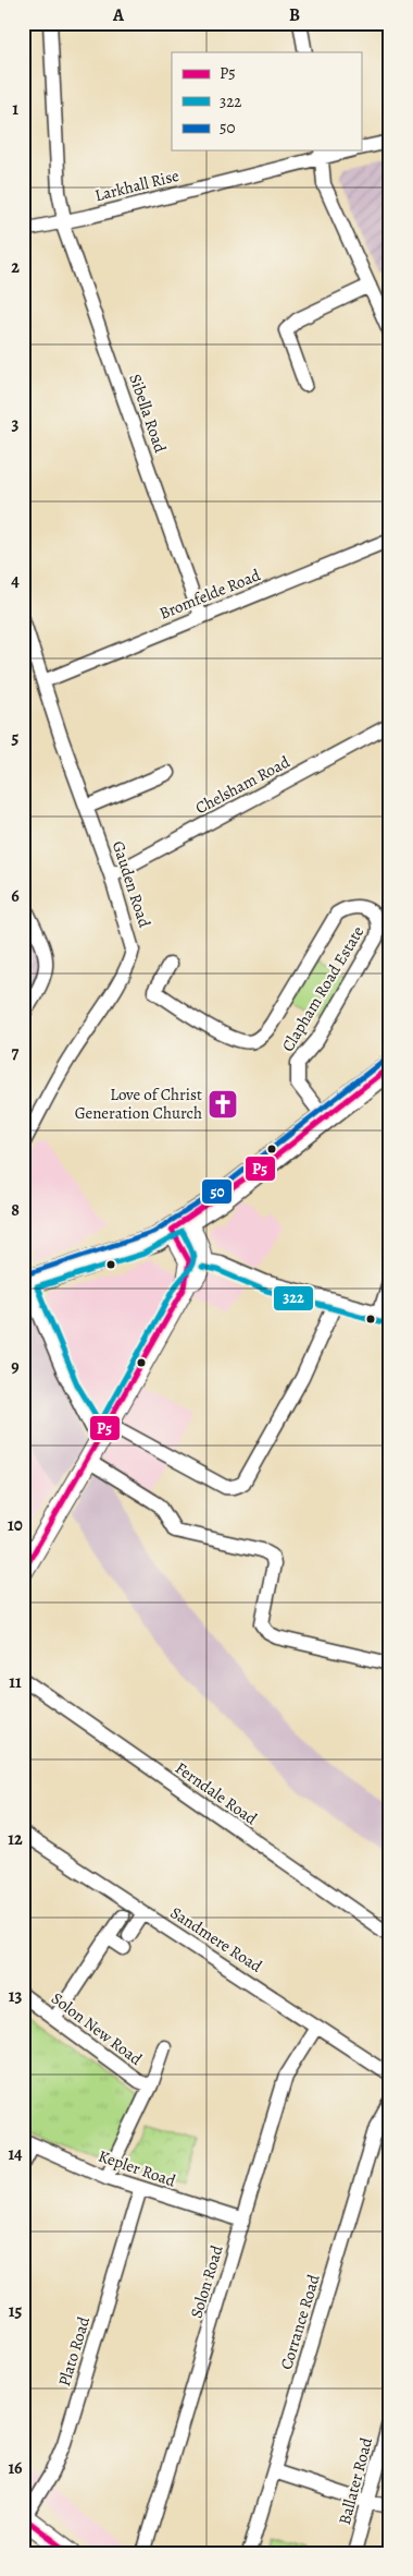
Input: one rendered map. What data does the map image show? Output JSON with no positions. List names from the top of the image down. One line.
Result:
{"streets":{"street":["Larkhall Rise","Sibella Road","Bromfelde Road","Chelsham Road","Gauden Road","Clapham Road Estate","Ferndale Road","Sandmere Road","Solon New Road","Kepler Road","Solon Road","Corrance Road","Plato Road","Ballater Road"]},"crossings":[["Larkhall Rise","Sibella Road"],["Sibella Road","Bromfelde Road"],["Bromfelde Road","Gauden Road"],["Chelsham Road","Gauden Road"],["Sandmere Road","Solon Road"],["Solon New Road","Kepler Road"],["Kepler Road","Solon Road"],["Kepler Road","Plato Road"]],"places":{"church":["Love of Christ Generation Church"]},"lines":["transit line 50","transit line P5","transit line 322"],"legend":["P5","322","50"],"grid":{"columns":["A","B"],"rows":["1","2","3","4","5","6","7","8","9","10","11","12","13","14","15","16"]}}
